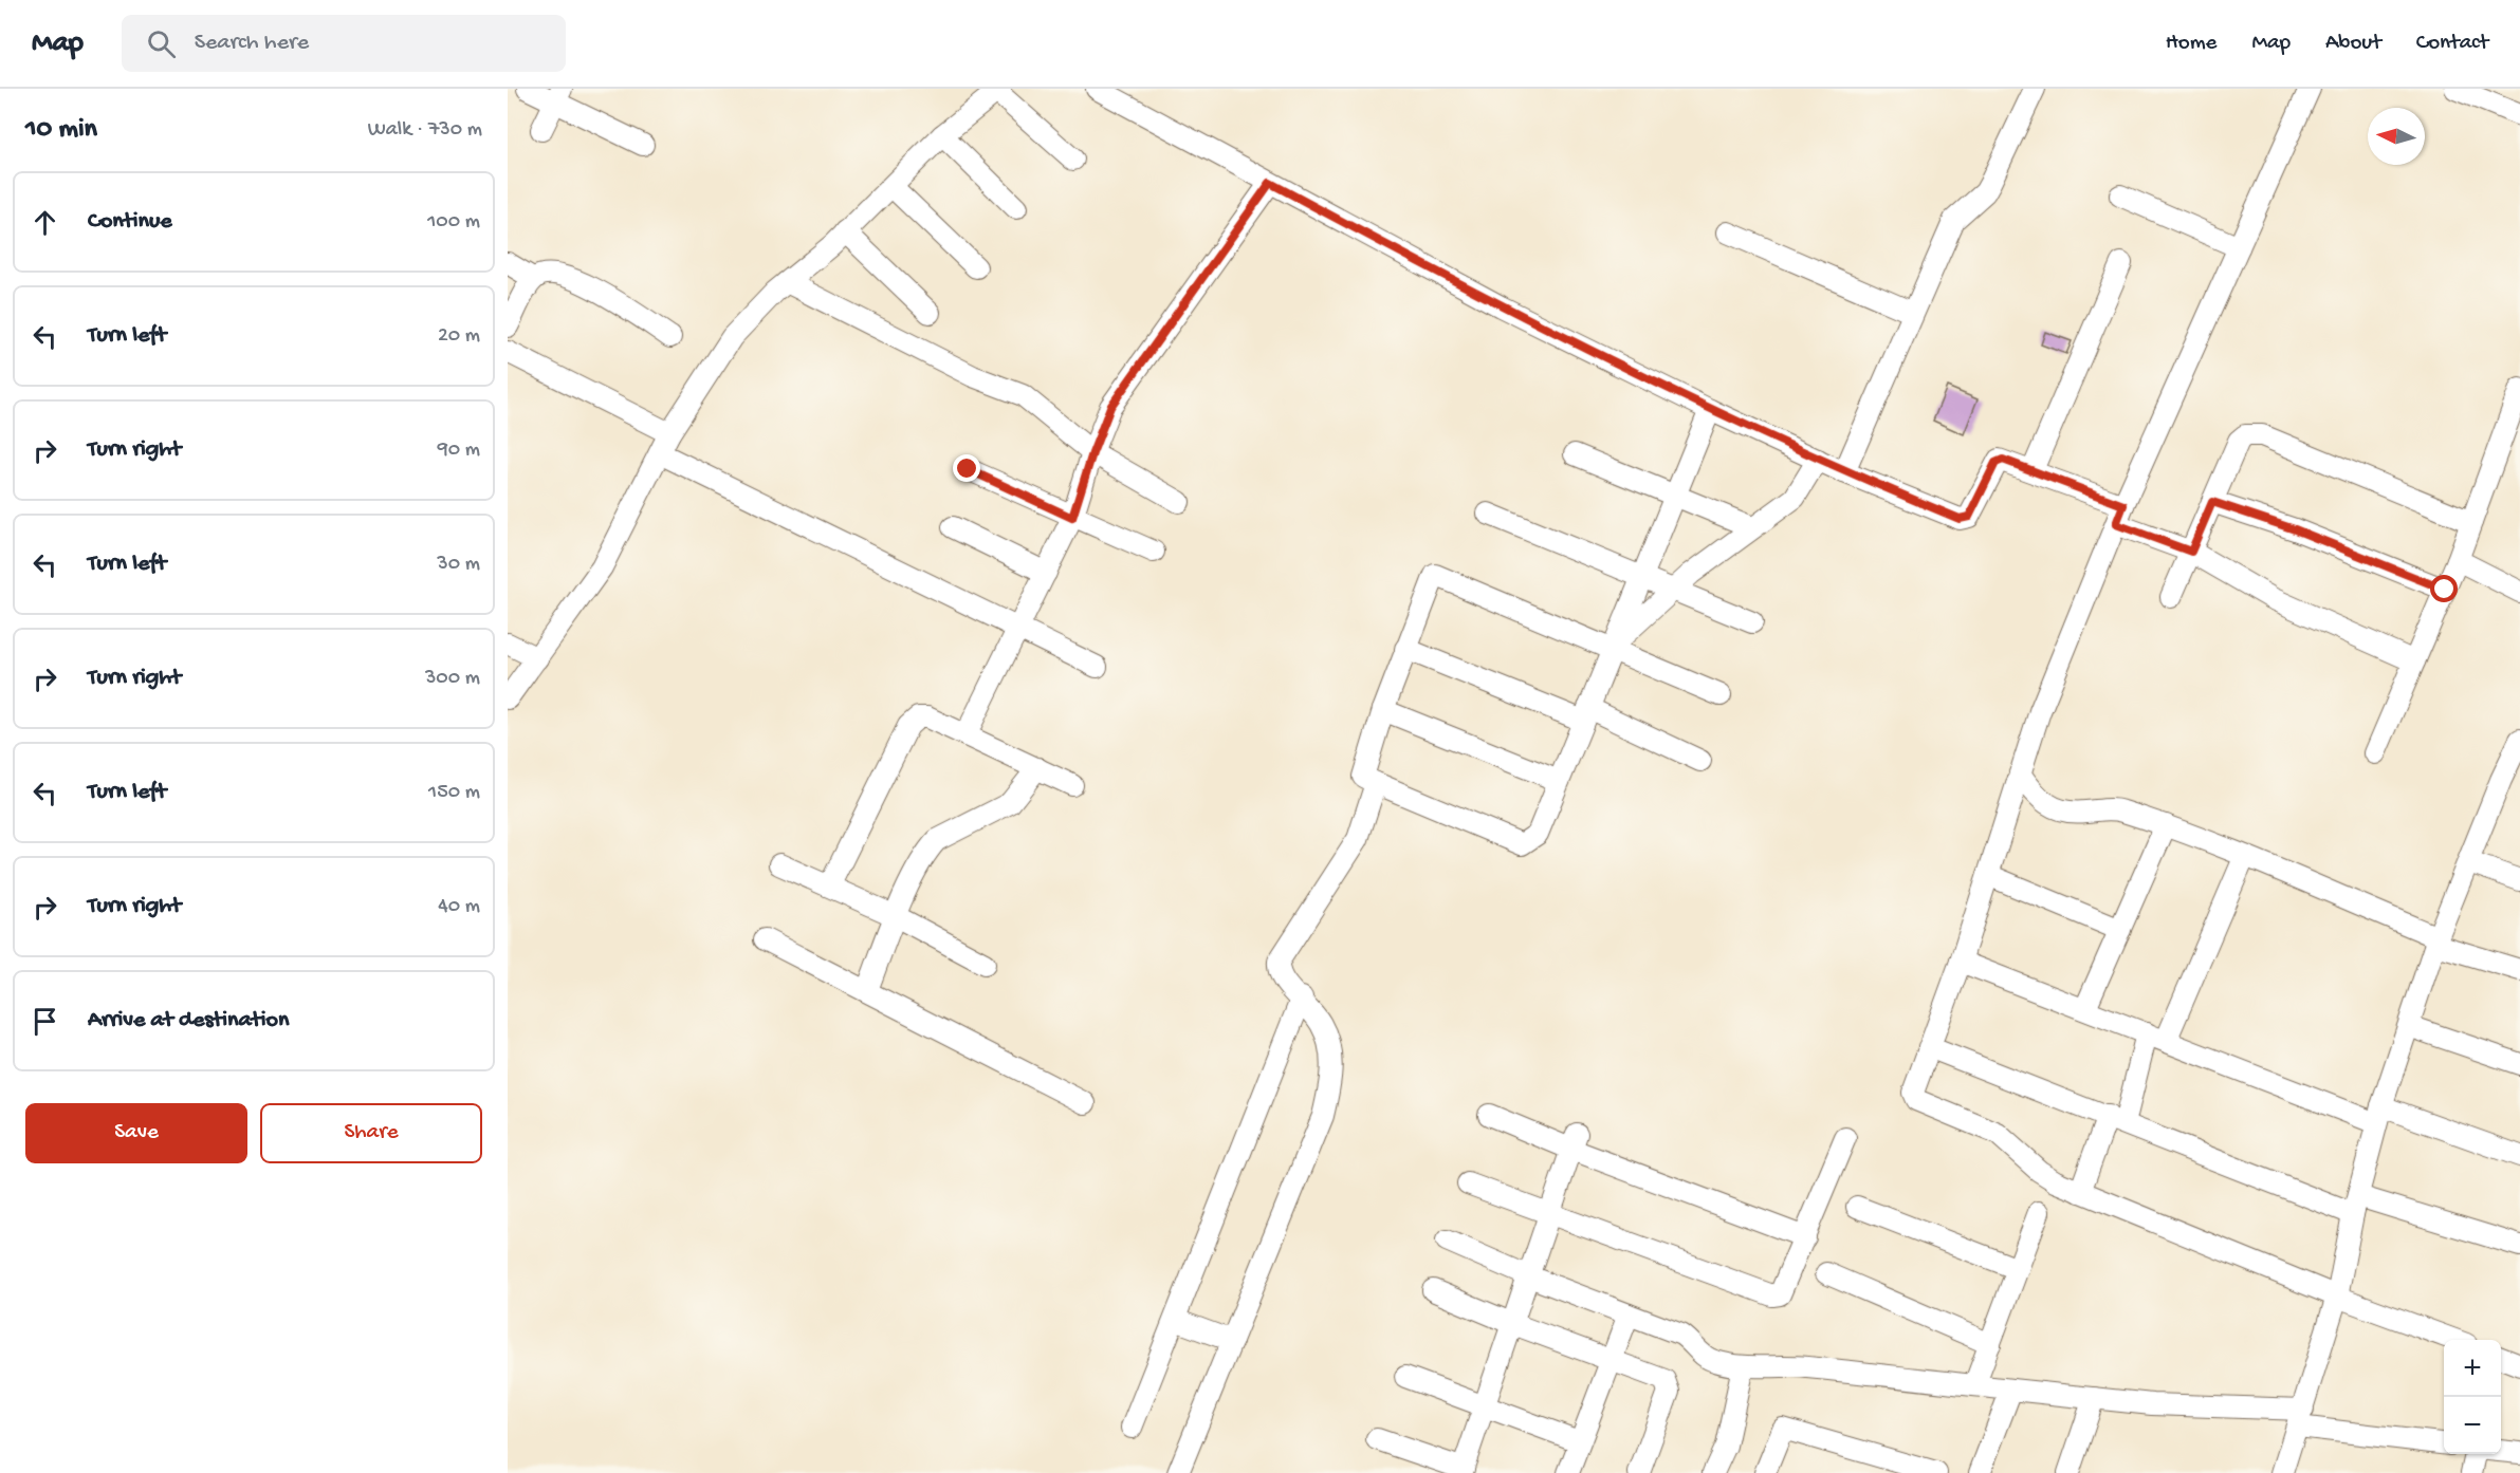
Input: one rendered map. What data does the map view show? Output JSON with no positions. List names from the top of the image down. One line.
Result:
{"north":"left","page":{"header":"Map","search":"Search here","nav":["Home","Map","About","Contact"],"heading":["10 min","Walk · 730 m"],"list":[["Continue","100 m"],["Turn left","20 m"],["Turn right","90 m"],["Turn left","30 m"],["Turn right","300 m"],["Turn left","150 m"],["Turn right","40 m"],"Arrive at destination"],"buttons":["Save","Share"],"map_buttons":["+","−"]}}
